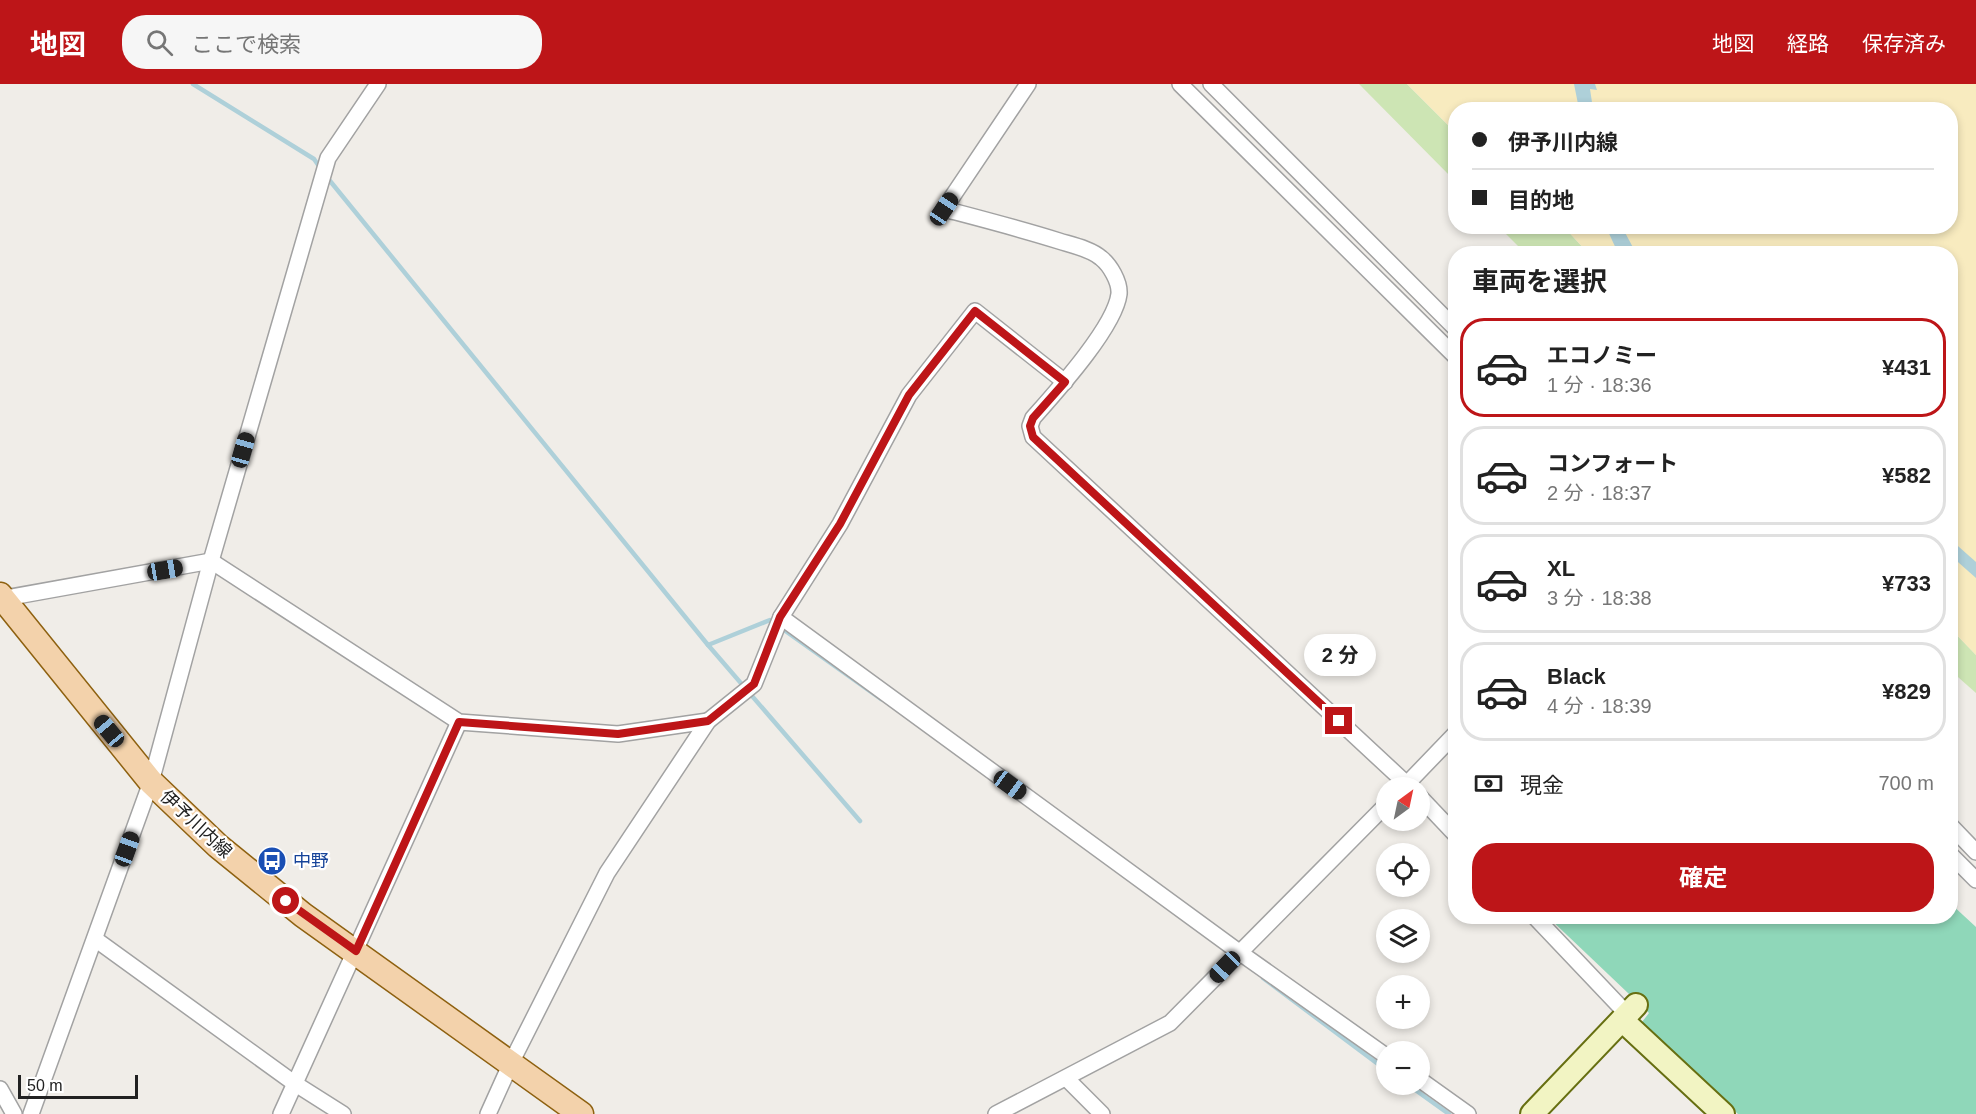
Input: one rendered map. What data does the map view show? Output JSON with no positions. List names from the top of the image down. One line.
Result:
{"streets":{"main road":["伊予川内線"]},"places":{"bus stop":["中野"]},"scale_bar":"50 m","north":"top right","page":{"header":"地図","search":"ここで検索","nav":["地図","経路","保存済み"],"banner":["伊予川内線","目的地"],"heading":"車両を選択","list":[{"name":"エコノミー","note":"1 分 · 18:36","value":"¥431"},{"name":"コンフォート","note":"2 分 · 18:37","value":"¥582"},{"name":"XL","note":"3 分 · 18:38","value":"¥733"},{"name":"Black","note":"4 分 · 18:39","value":"¥829"}],"bubble":"2 分","pay":["現金","700 m"],"map_buttons":["+","−"],"buttons":"確定","scale":"50 m"}}
